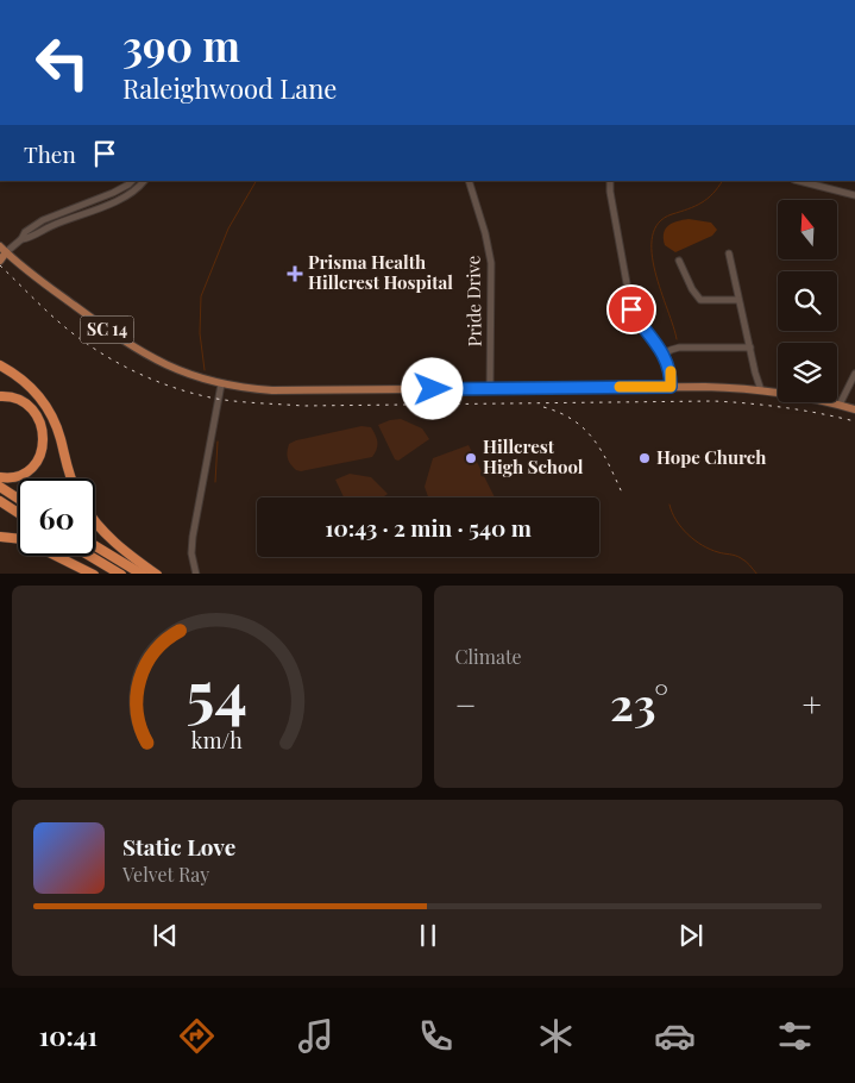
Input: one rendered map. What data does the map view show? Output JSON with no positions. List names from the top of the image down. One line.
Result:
{"streets":{"main road":["SC 14"],"street":["Pride Drive"]},"crossings":[["Pride Drive","SC 14"]],"places":{"health":["Prisma Health Hillcrest Hospital"],"other":["Hillcrest High School","Hope Church"]},"north":"top","page":{"turn":["390 m","Raleighwood Lane"],"then":"Then","limit":"60","trip":"10:43 · 2 min · 540 m","tile":"Climate","heat":["−","23°","+"],"song":["Static Love","Velvet Ray"],"tabs":"10:41","gauge":["54","km/h"]}}
